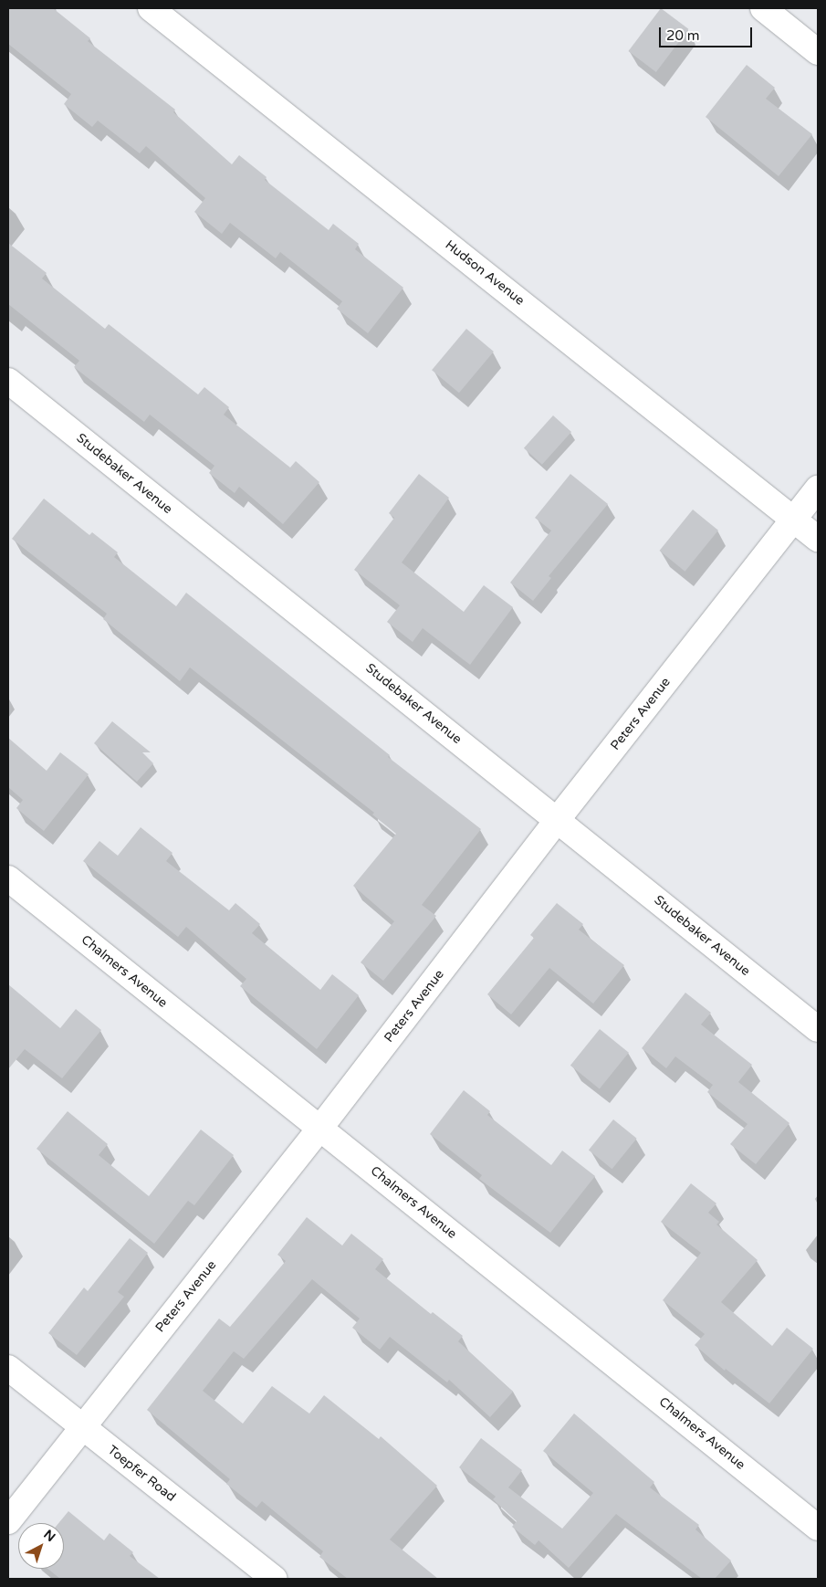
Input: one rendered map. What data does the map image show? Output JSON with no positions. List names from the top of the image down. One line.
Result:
{"streets":{"street":["Hudson Avenue","Studebaker Avenue","Peters Avenue","Chalmers Avenue","Toepfer Road"]},"crossings":[["Hudson Avenue","Peters Avenue"],["Studebaker Avenue","Peters Avenue"],["Peters Avenue","Chalmers Avenue"],["Peters Avenue","Toepfer Road"]],"scale_bar":"20 m","north":"top right"}
